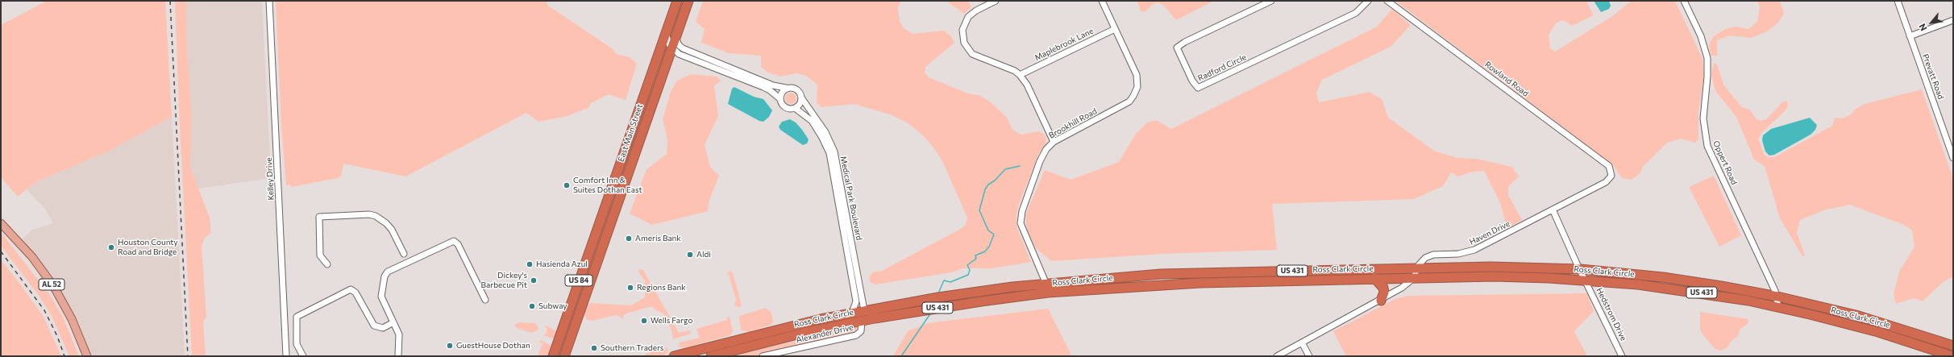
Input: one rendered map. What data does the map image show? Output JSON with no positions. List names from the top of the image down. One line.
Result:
{"streets":{"highway":["East Main Street","Ross Clark Circle","US 431","US 84"],"main road":["AL 52"],"street":["Maplebrook Lane","Radford Circle","Prevatt Road","Rowland Road","Brookhill Road","Oppert Road","Kelley Drive","Medical Park Boulevard","Haven Drive","Hedstrom Drive","Alexander Drive"]},"crossings":[["Maplebrook Lane","Brookhill Road"],["Rowland Road","Haven Drive"],["Brookhill Road","Ross Clark Circle"],["Oppert Road","Ross Clark Circle"],["Medical Park Boulevard","Ross Clark Circle"],["Haven Drive","Ross Clark Circle"],["Haven Drive","Hedstrom Drive"],["Ross Clark Circle","Hedstrom Drive"],["Ross Clark Circle","Alexander Drive"]],"places":["Comfort Inn & Suites Dothan East","Ameris Bank","Houston County Road and Bridge","Aldi","Hasienda Azul","Dickey's Barbecue Pit","Regions Bank","Subway","Wells Fargo","GuestHouse Dothan","Southern Traders"],"north":"bottom left"}
